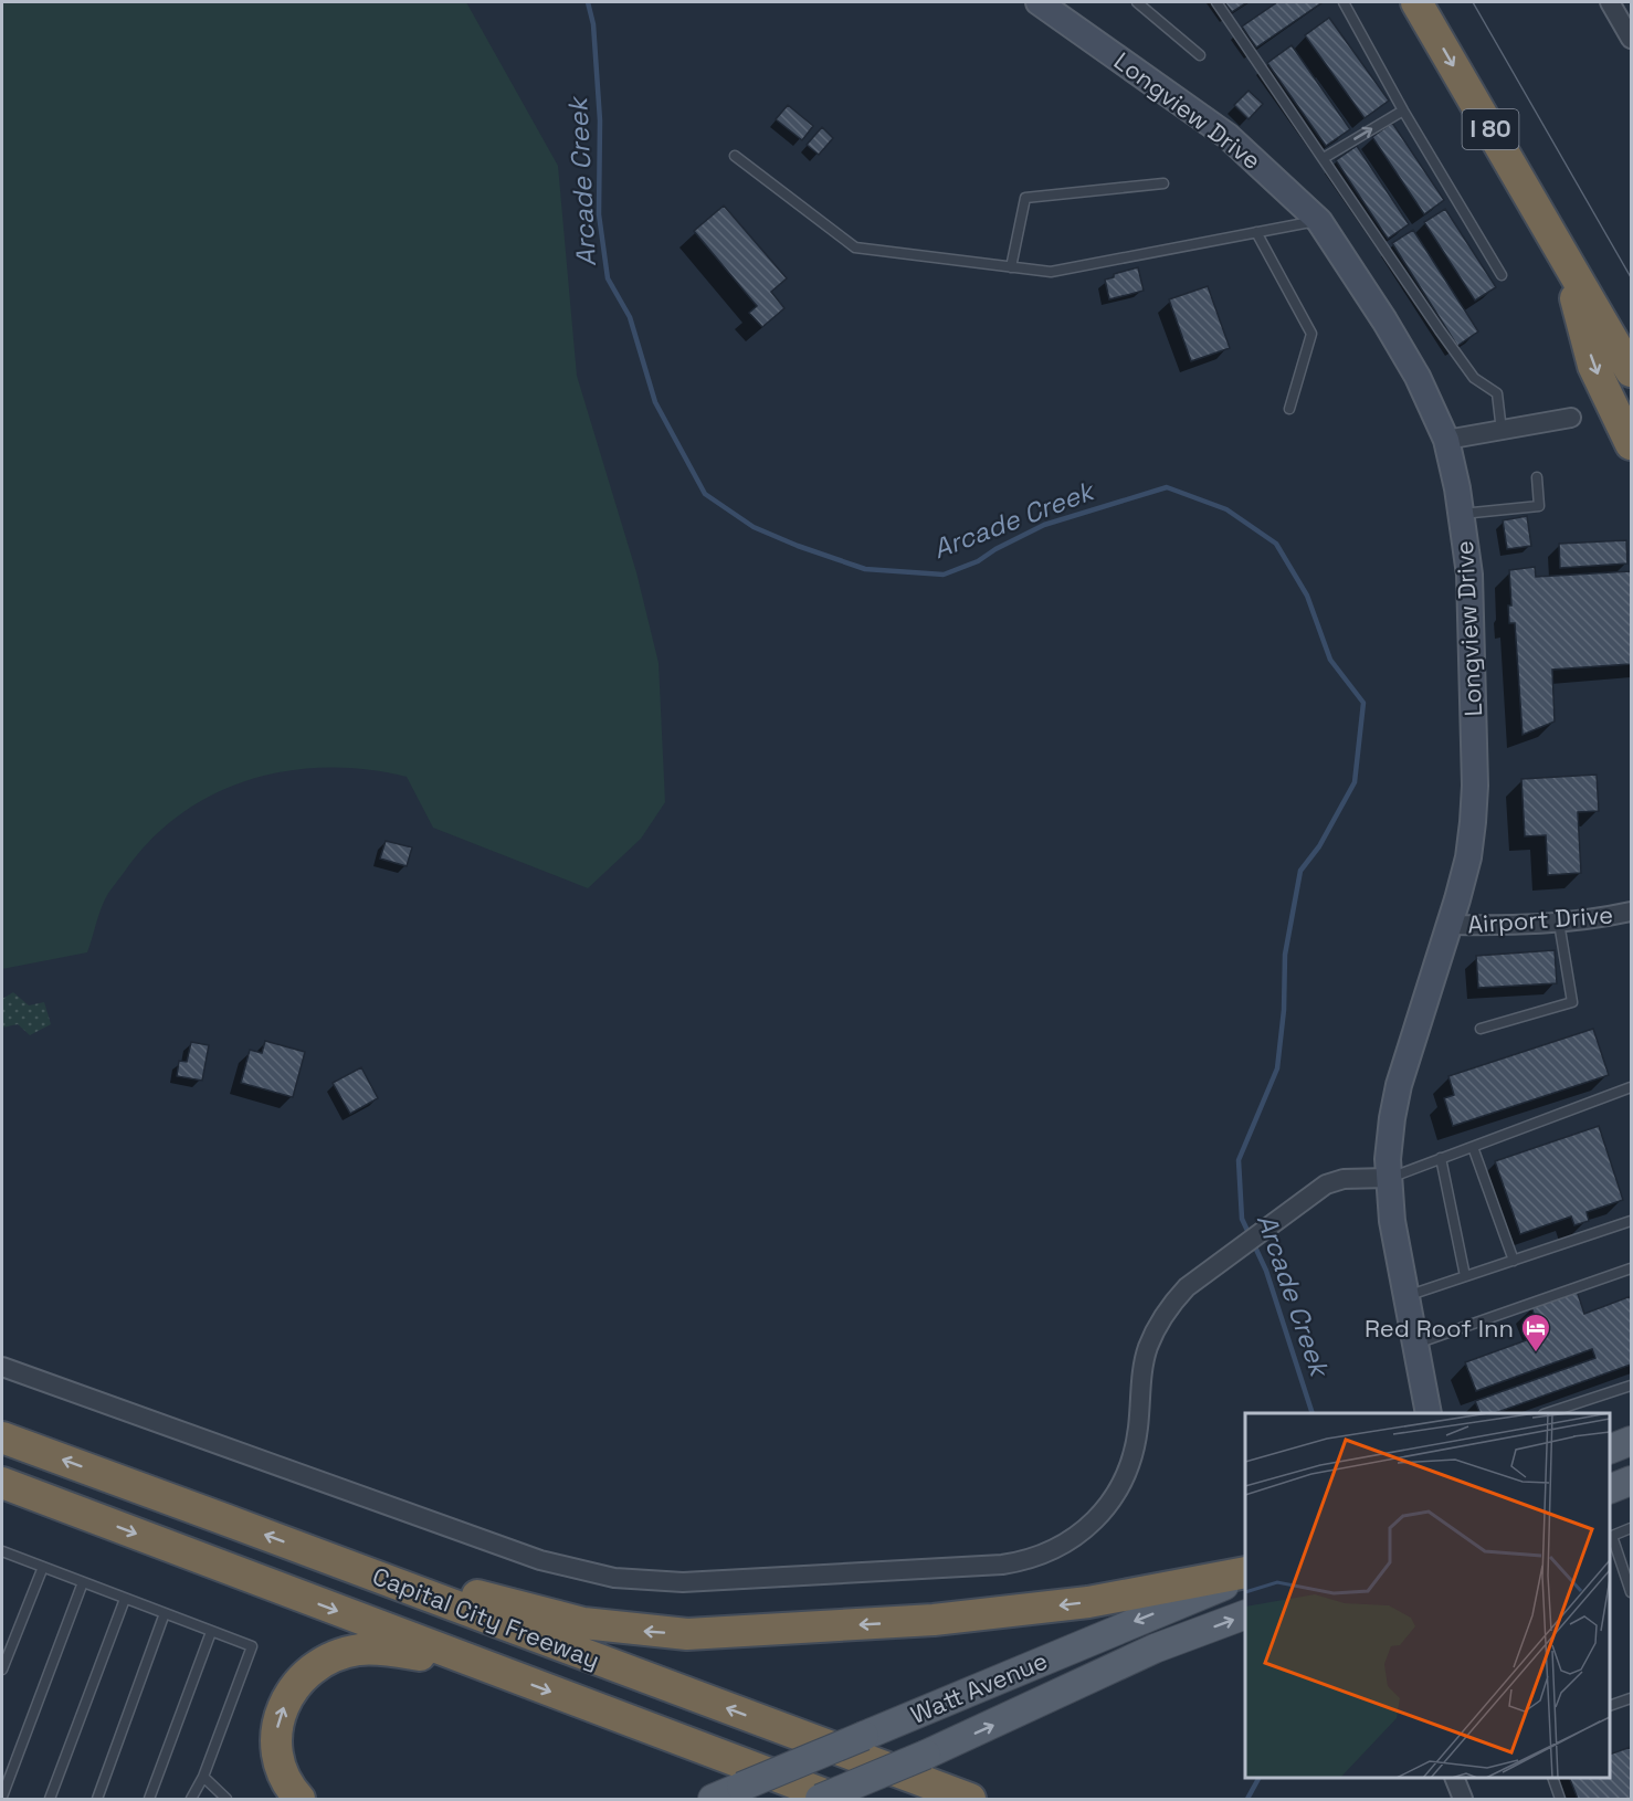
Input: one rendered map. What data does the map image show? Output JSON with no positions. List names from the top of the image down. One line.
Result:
{"streets":{"highway":["I 80","Capital City Freeway"],"main road":["Watt Avenue"],"street":["Longview Drive","Airport Drive"]},"crossings":[["Longview Drive","Airport Drive"],["Capital City Freeway","Watt Avenue"]],"water":["Arcade Creek"],"places":{"hotel":["Red Roof Inn"]}}
